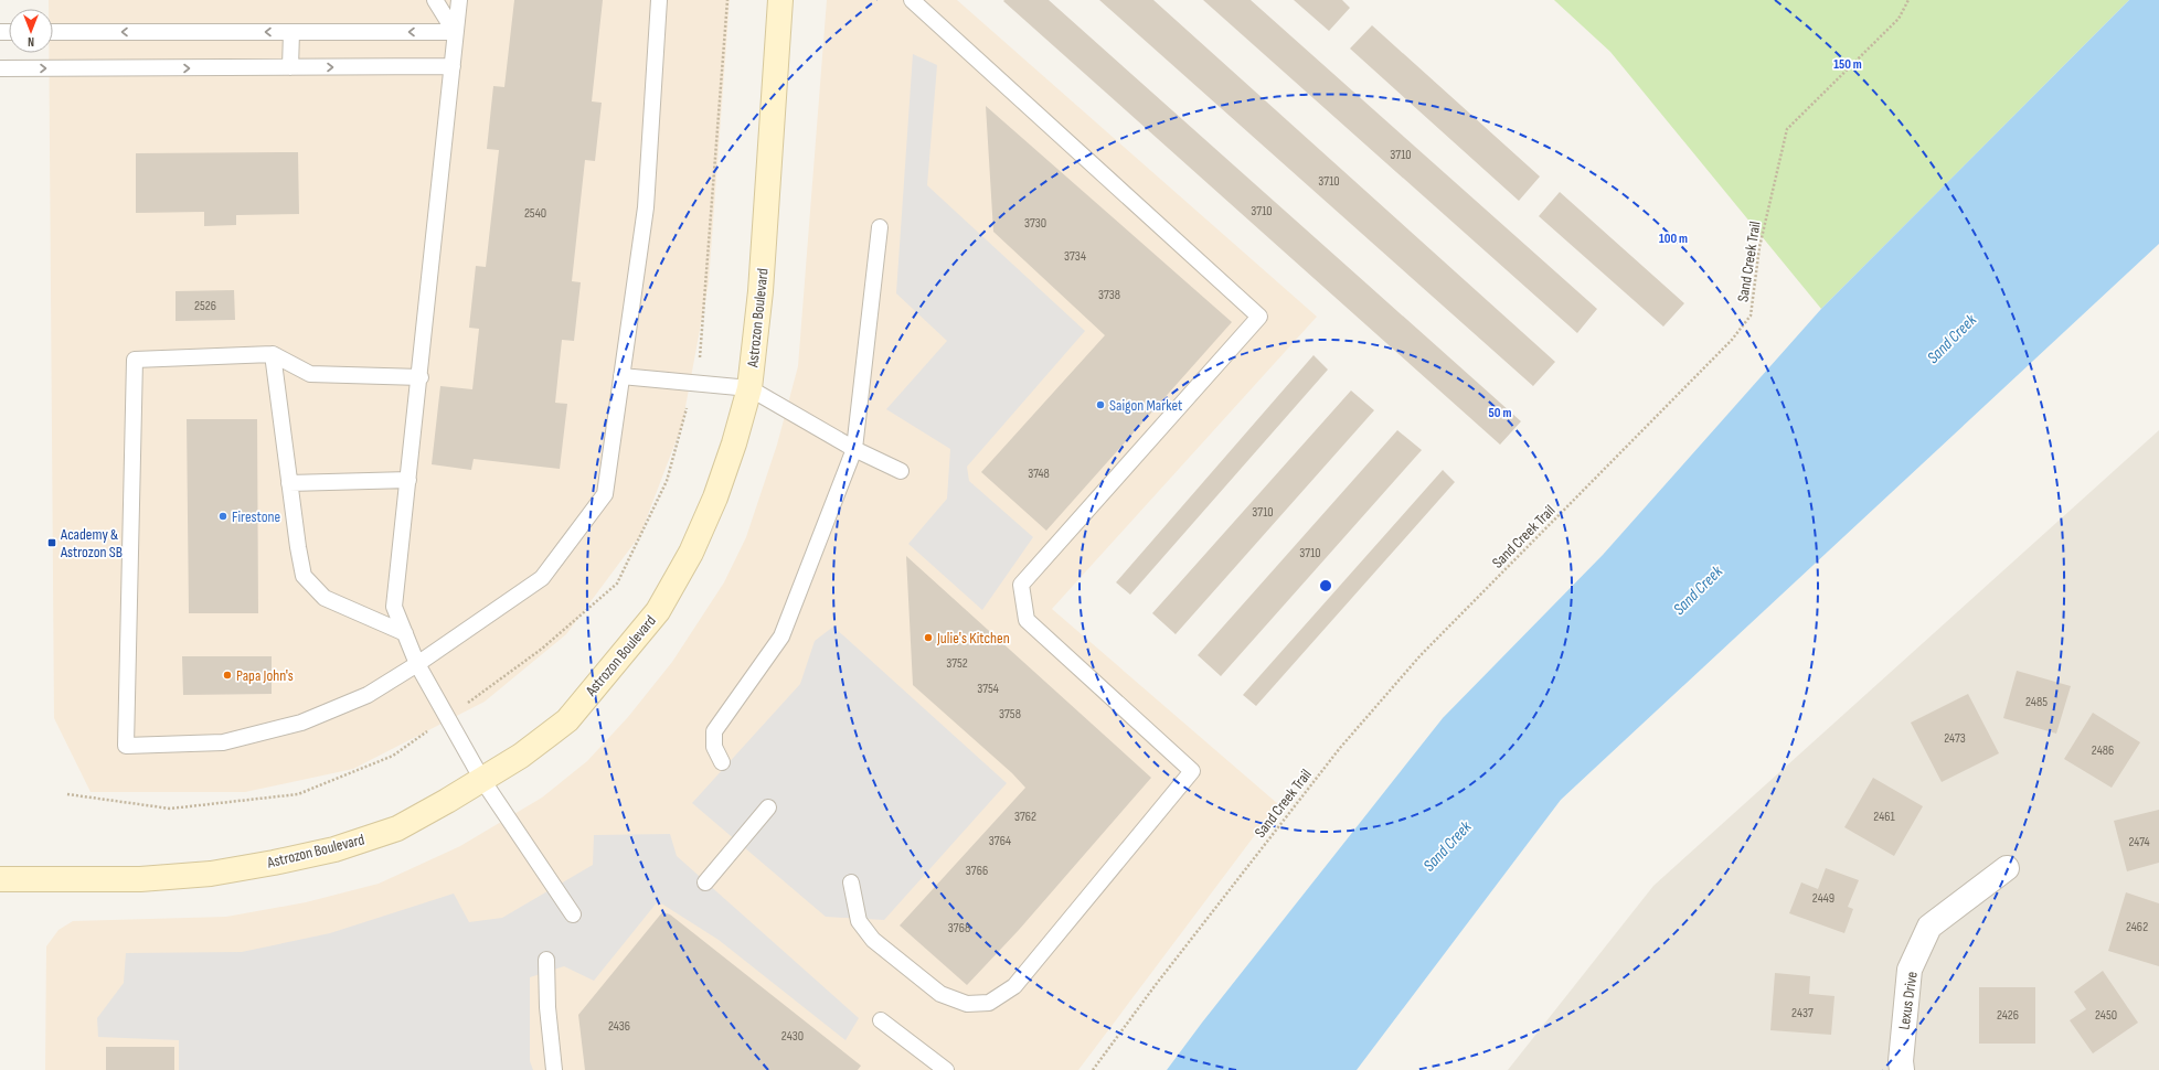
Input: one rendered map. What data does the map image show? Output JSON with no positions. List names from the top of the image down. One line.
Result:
{"streets":{"main road":["Astrozon Boulevard"],"street":["Lexus Drive"],"path":["Sand Creek Trail"]},"water":["Sand Creek"],"places":{"other":["Saigon Market","Firestone","Julie's Kitchen","Papa John's"],"transit":["Academy & Astrozon SB"]},"house_numbers":["3710","3710","3710","2540","3730","3734","3738","2526","3748","3710","3710","3752","3754","2485","3758","2473","2486","3762","2461","3764","2474","3766","2449","2462","3768","2437","2426","2450","2436","2430"],"north":"bottom","rings":["150 m","100 m","50 m"]}
